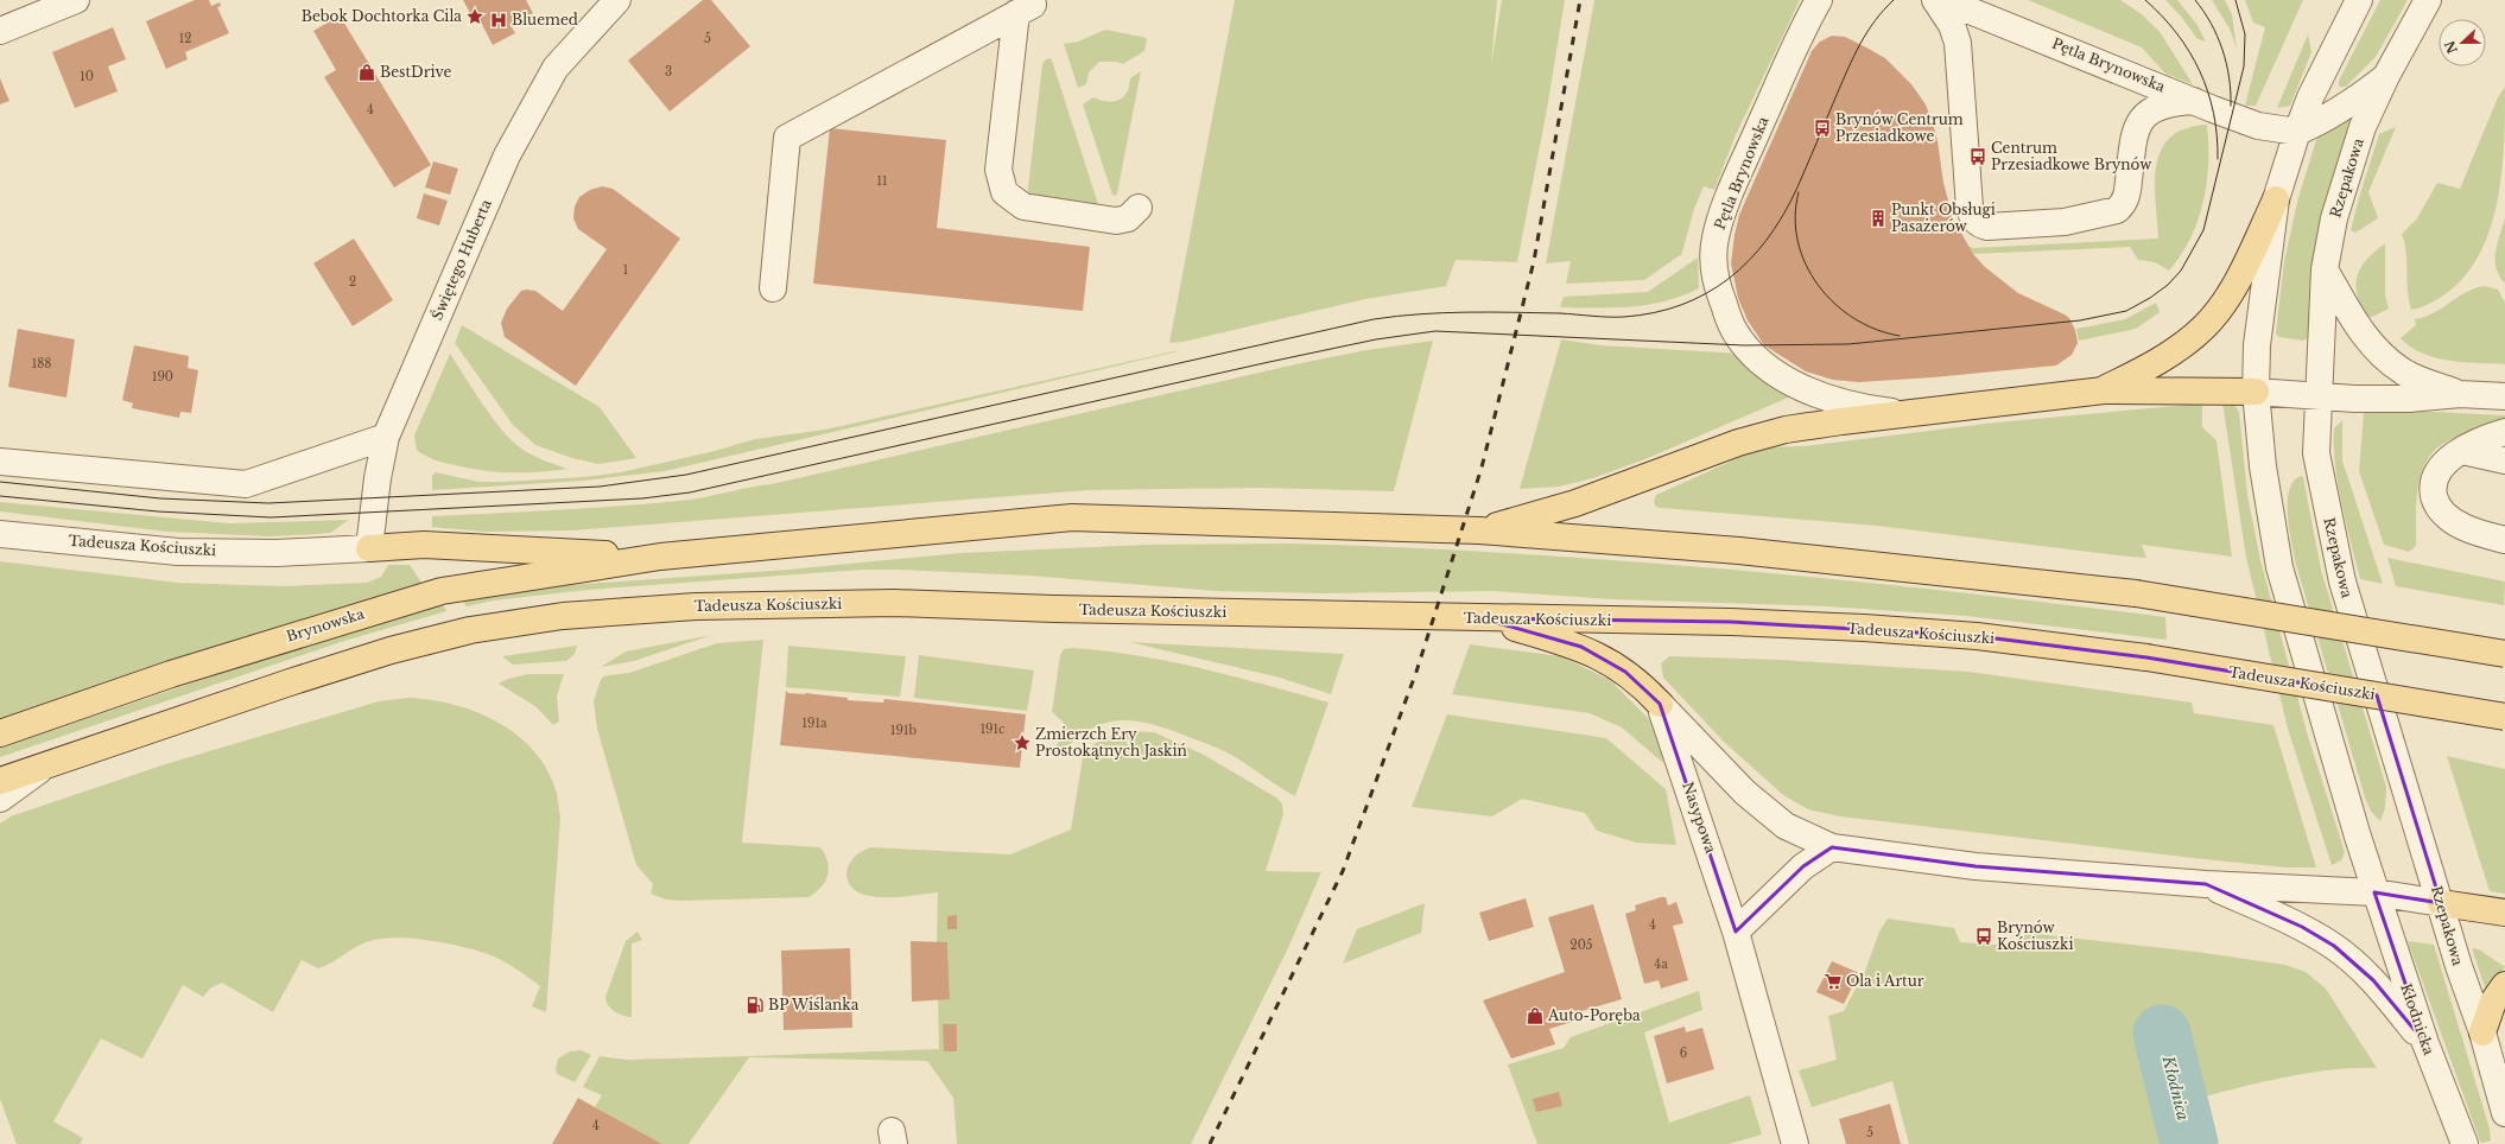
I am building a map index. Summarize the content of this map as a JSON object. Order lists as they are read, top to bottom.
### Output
{
  "streets": {
    "main road": ["Tadeusza Kościuszki", "Brynowska"],
    "street": [
      "Pętla Brynowska",
      "Rzepakowa",
      "Świętego Huberta",
      "Nasypowa",
      "Kłodnicka"
    ]
  },
  "crossings": [
    ["Świętego Huberta", "Tadeusza Kościuszki"]
  ],
  "water": ["Kłodnica"],
  "places": {
    "place": ["Bebok Dochtorka Cila", "Zmierzch Ery Prostokątnych Jaskiń"],
    "hospital": ["Bluemed"],
    "shop": ["BestDrive", "Auto-Poręba"],
    "bus stop": ["Brynów Centrum Przesiadkowe", "Centrum Przesiadkowe Brynów", "Brynów Kościuszki"],
    "building": ["Punkt Obsługi Pasażerów"],
    "supermarket": ["Ola i Artur"],
    "fuel station": ["BP Wiślanka"]
  },
  "house_numbers": [
    "12",
    "5",
    "3",
    "10",
    "4",
    "11",
    "1",
    "2",
    "188",
    "190",
    "191a",
    "191c",
    "191b",
    "4",
    "205",
    "4a",
    "6",
    "4",
    "5"
  ],
  "north": "left"
}
